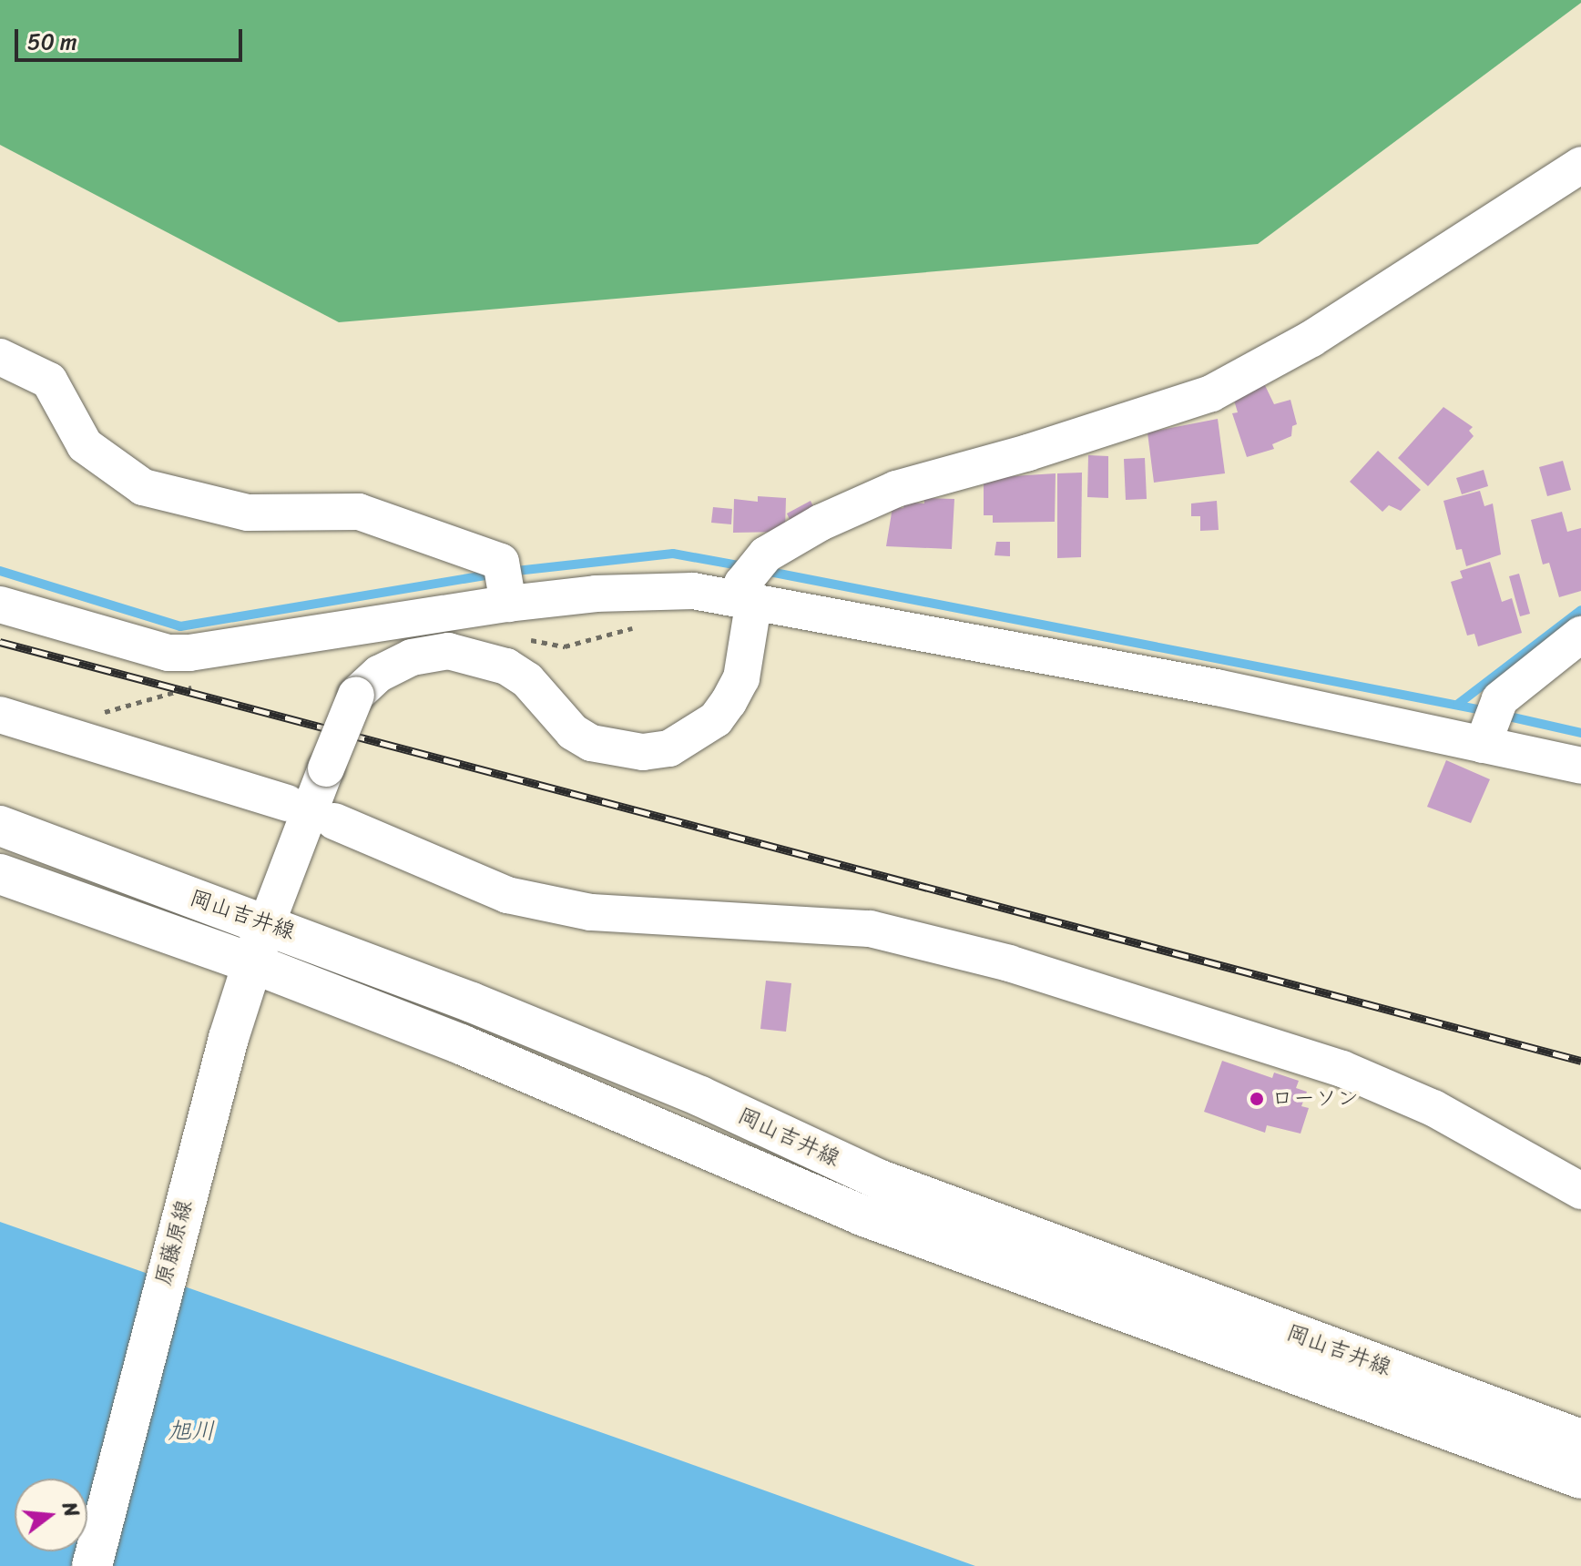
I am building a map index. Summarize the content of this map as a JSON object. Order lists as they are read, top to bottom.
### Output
{
  "streets": {
    "main road": ["岡山吉井線", "原藤原線"]
  },
  "crossings": [
    ["岡山吉井線", "原藤原線"]
  ],
  "water": ["旭川"],
  "places": ["ローソン"],
  "scale_bar": "50 m",
  "north": "right"
}
